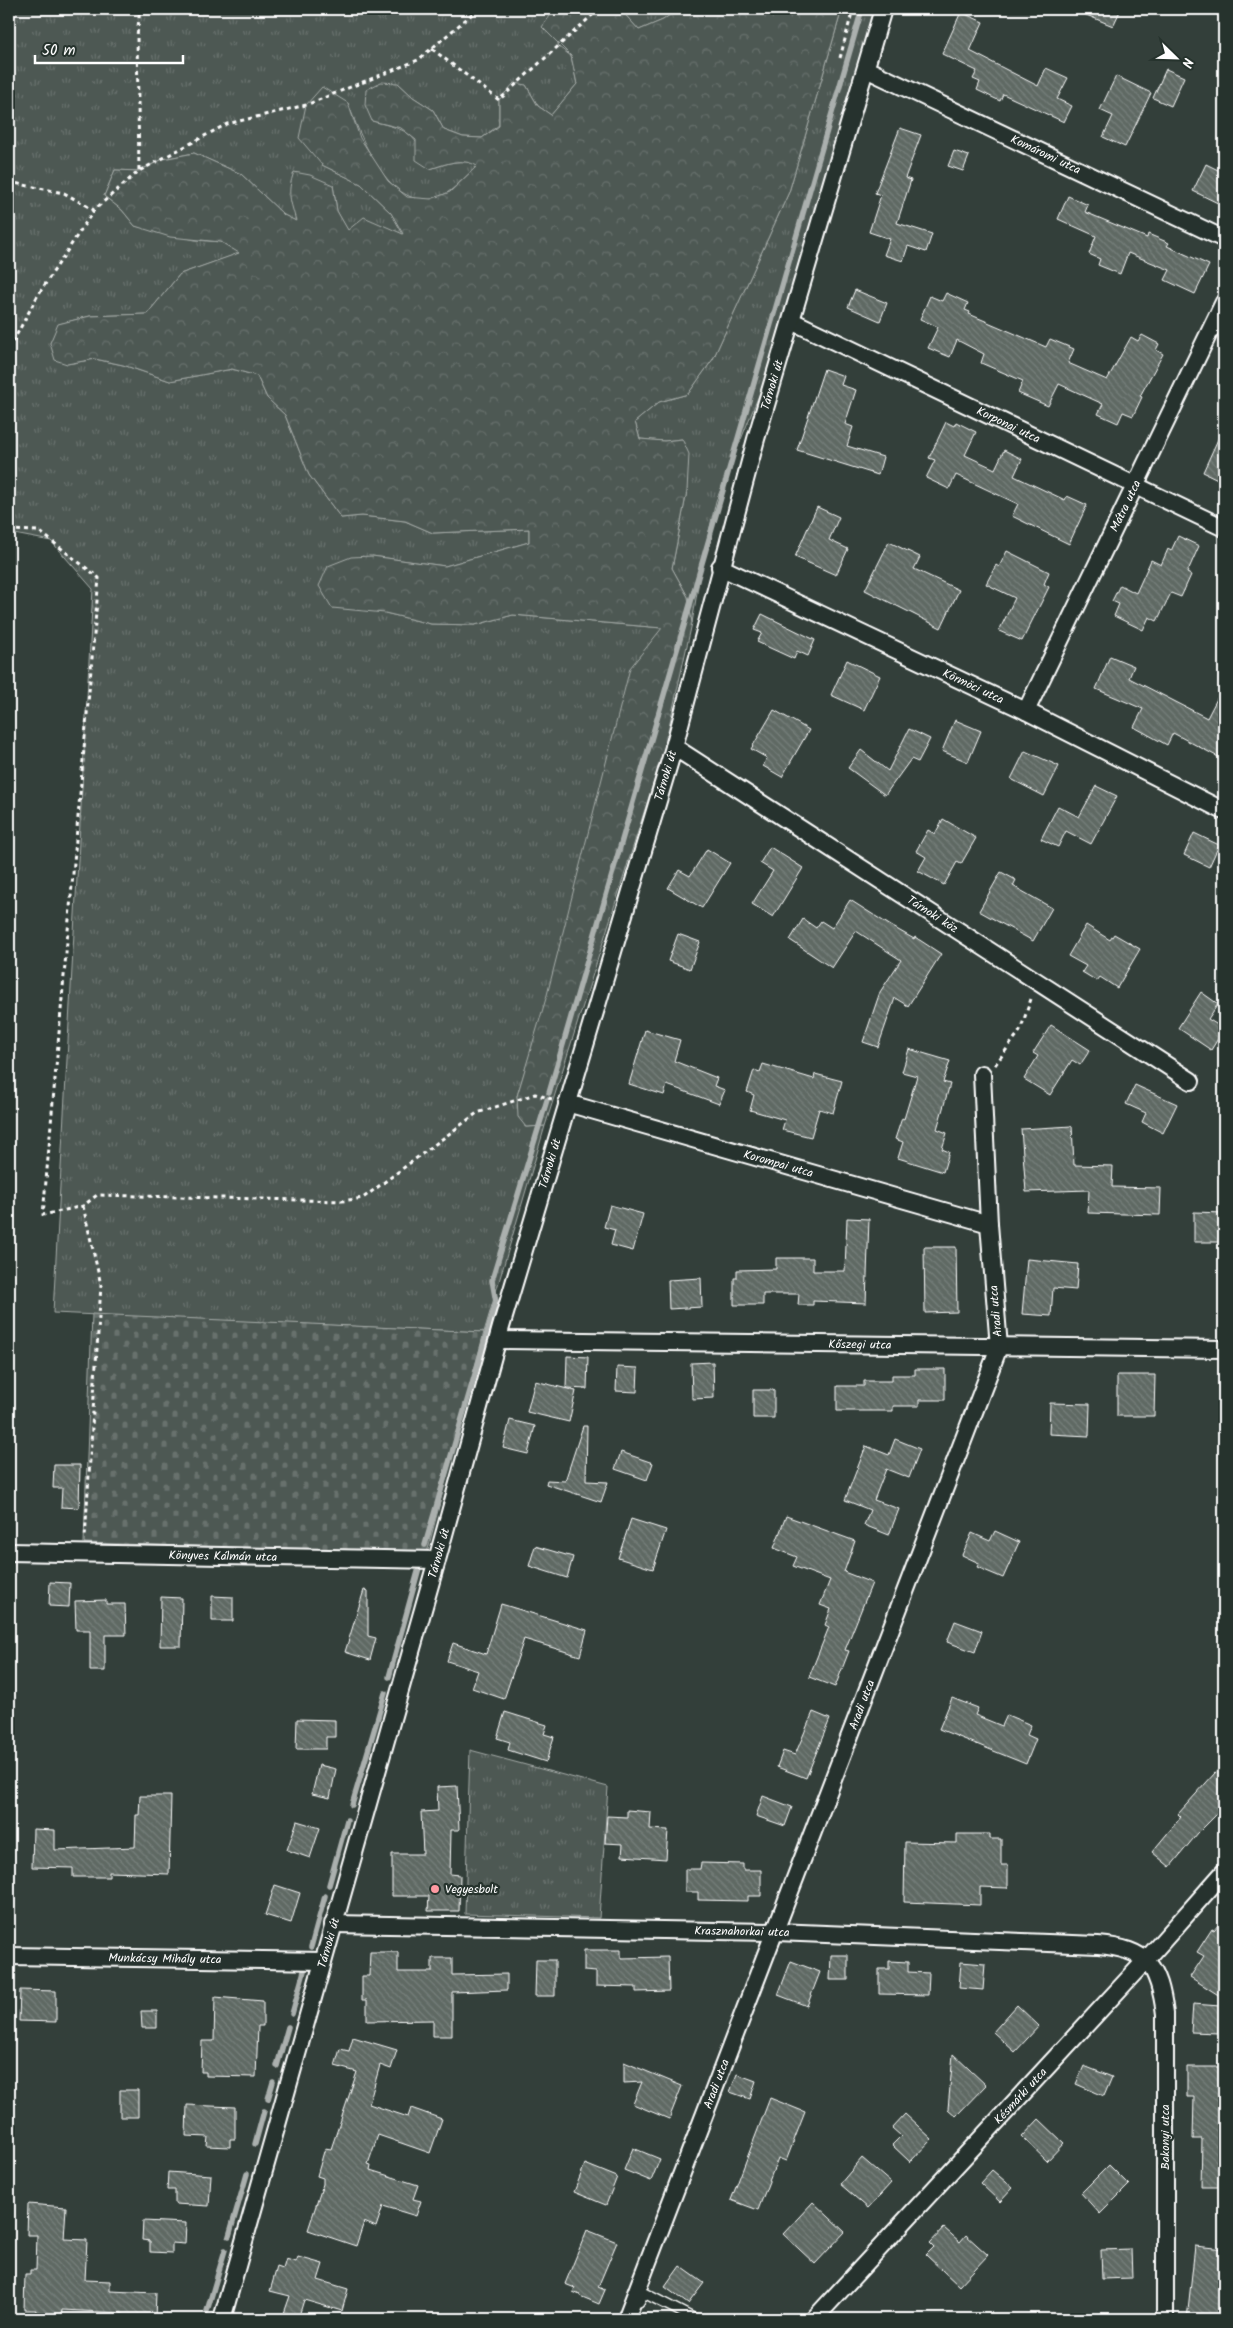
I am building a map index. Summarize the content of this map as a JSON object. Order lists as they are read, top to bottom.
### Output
{
  "streets": {
    "street": [
      "Komáromi utca",
      "Tárnoki út",
      "Korponai utca",
      "Mátra utca",
      "Körmöci utca",
      "Tárnoki köz",
      "Korompai utca",
      "Aradi utca",
      "Kőszegi utca",
      "Könyves Kálmán utca",
      "Krasznahorkai utca",
      "Munkácsy Mihály utca",
      "Késmárki utca",
      "Bakonyi utca"
    ]
  },
  "crossings": [
    ["Komáromi utca", "Tárnoki út"],
    ["Tárnoki út", "Korponai utca"],
    ["Tárnoki út", "Körmöci utca"],
    ["Tárnoki út", "Tárnoki köz"],
    ["Tárnoki út", "Korompai utca"],
    ["Tárnoki út", "Kőszegi utca"],
    ["Tárnoki út", "Könyves Kálmán utca"],
    ["Tárnoki út", "Krasznahorkai utca"],
    ["Tárnoki út", "Munkácsy Mihály utca"],
    ["Korponai utca", "Mátra utca"],
    ["Mátra utca", "Körmöci utca"],
    ["Korompai utca", "Aradi utca"],
    ["Aradi utca", "Kőszegi utca"],
    ["Aradi utca", "Krasznahorkai utca"],
    ["Krasznahorkai utca", "Késmárki utca"],
    ["Krasznahorkai utca", "Bakonyi utca"],
    ["Késmárki utca", "Bakonyi utca"]
  ],
  "places": ["Vegyesbolt"],
  "scale_bar": "50 m",
  "north": "bottom right"
}
